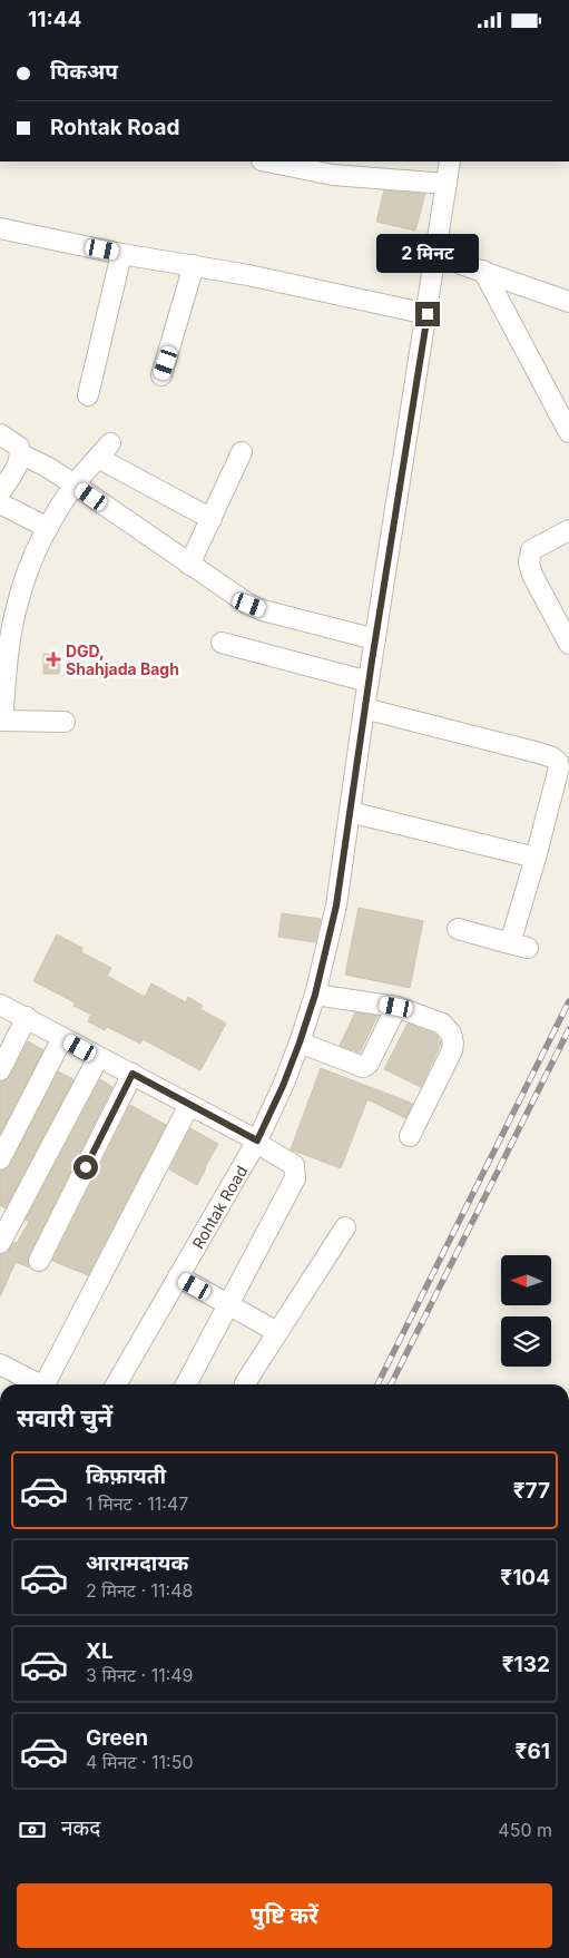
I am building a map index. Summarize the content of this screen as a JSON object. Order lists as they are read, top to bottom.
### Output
{
  "streets": {
    "street": ["Rohtak Road"]
  },
  "places": {
    "health": ["DGD, Shahjada Bagh"]
  },
  "north": "left",
  "page": {
    "status": "11:44",
    "banner": ["पिकअप", "Rohtak Road"],
    "bubble": "2 मिनट",
    "heading": "सवारी चुनें",
    "list": [
      {
        "name": "किफ़ायती",
        "note": "1 मिनट · 11:47",
        "value": "₹77"
      },
      {
        "name": "आरामदायक",
        "note": "2 मिनट · 11:48",
        "value": "₹104"
      },
      {
        "name": "XL",
        "note": "3 मिनट · 11:49",
        "value": "₹132"
      },
      {
        "name": "Green",
        "note": "4 मिनट · 11:50",
        "value": "₹61"
      }
    ],
    "pay": ["नकद", "450 m"],
    "buttons": "पुष्टि करें"
  }
}
